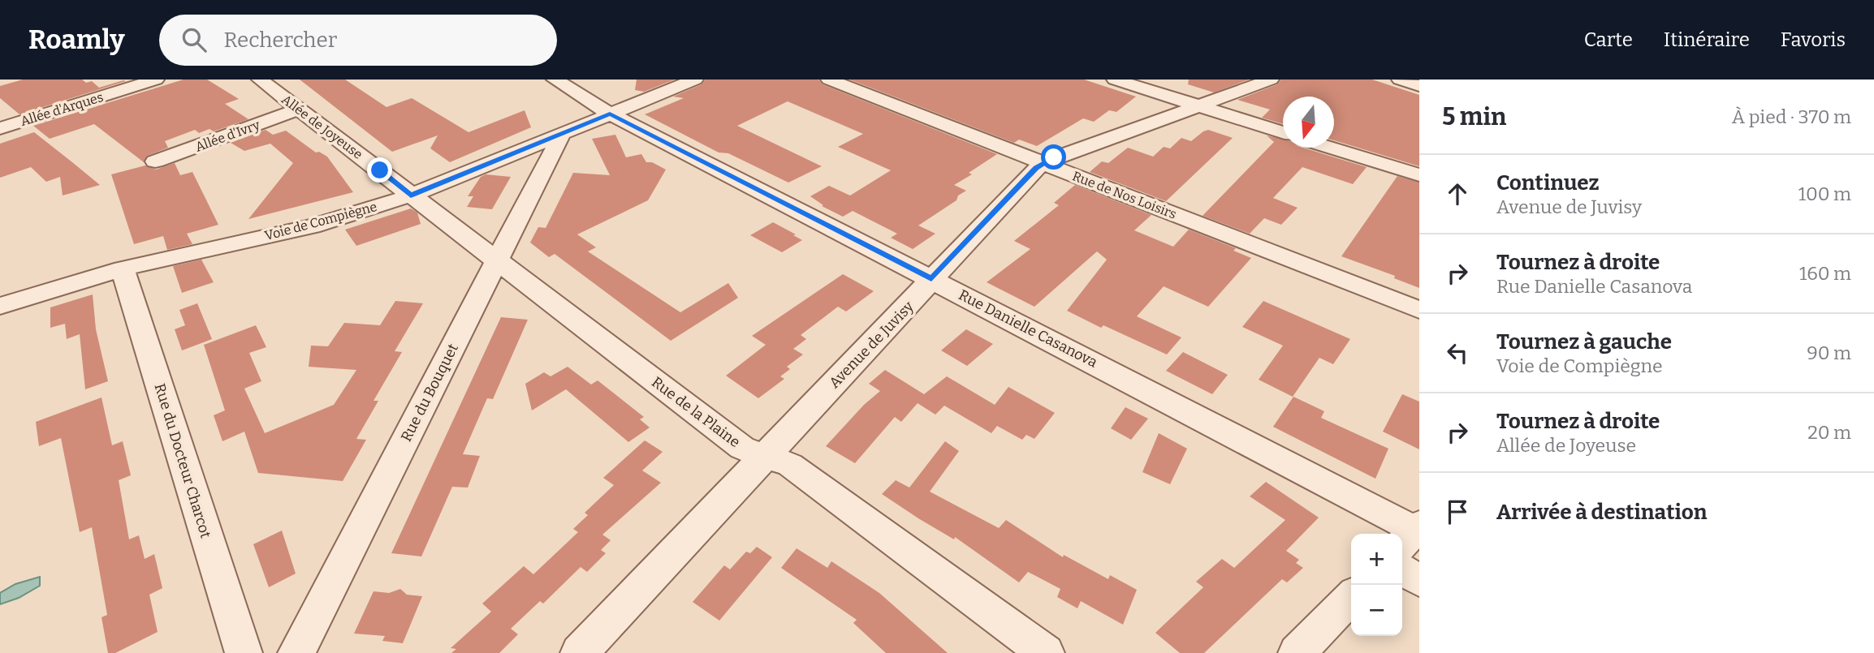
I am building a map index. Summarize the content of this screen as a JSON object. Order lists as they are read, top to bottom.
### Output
{
  "streets": {
    "street": [
      "Allée d'Arques",
      "Allée de Joyeuse",
      "Allée d'Ivry",
      "Rue de Nos Loisirs",
      "Voie de Compiègne",
      "Rue Danielle Casanova",
      "Avenue de Juvisy",
      "Rue du Bouquet",
      "Rue de la Plaine",
      "Rue du Docteur Charcot"
    ]
  },
  "crossings": [
    ["Allée de Joyeuse", "Allée d'Ivry"],
    ["Allée de Joyeuse", "Voie de Compiègne"],
    ["Allée de Joyeuse", "Rue de la Plaine"],
    ["Rue de Nos Loisirs", "Avenue de Juvisy"],
    ["Voie de Compiègne", "Rue Danielle Casanova"],
    ["Voie de Compiègne", "Rue du Bouquet"],
    ["Voie de Compiègne", "Rue de la Plaine"],
    ["Voie de Compiègne", "Rue du Docteur Charcot"],
    ["Rue Danielle Casanova", "Avenue de Juvisy"],
    ["Avenue de Juvisy", "Rue de la Plaine"],
    ["Rue du Bouquet", "Rue de la Plaine"]
  ],
  "north": "bottom",
  "page": {
    "header": "Roamly",
    "search": "Rechercher",
    "nav": ["Carte", "Itinéraire", "Favoris"],
    "heading": ["5 min", "À pied · 370 m"],
    "list": [
      ["Continuez", "Avenue de Juvisy", "100 m"],
      ["Tournez à droite", "Rue Danielle Casanova", "160 m"],
      ["Tournez à gauche", "Voie de Compiègne", "90 m"],
      ["Tournez à droite", "Allée de Joyeuse", "20 m"],
      "Arrivée à destination"
    ],
    "map_buttons": ["+", "−"]
  }
}
